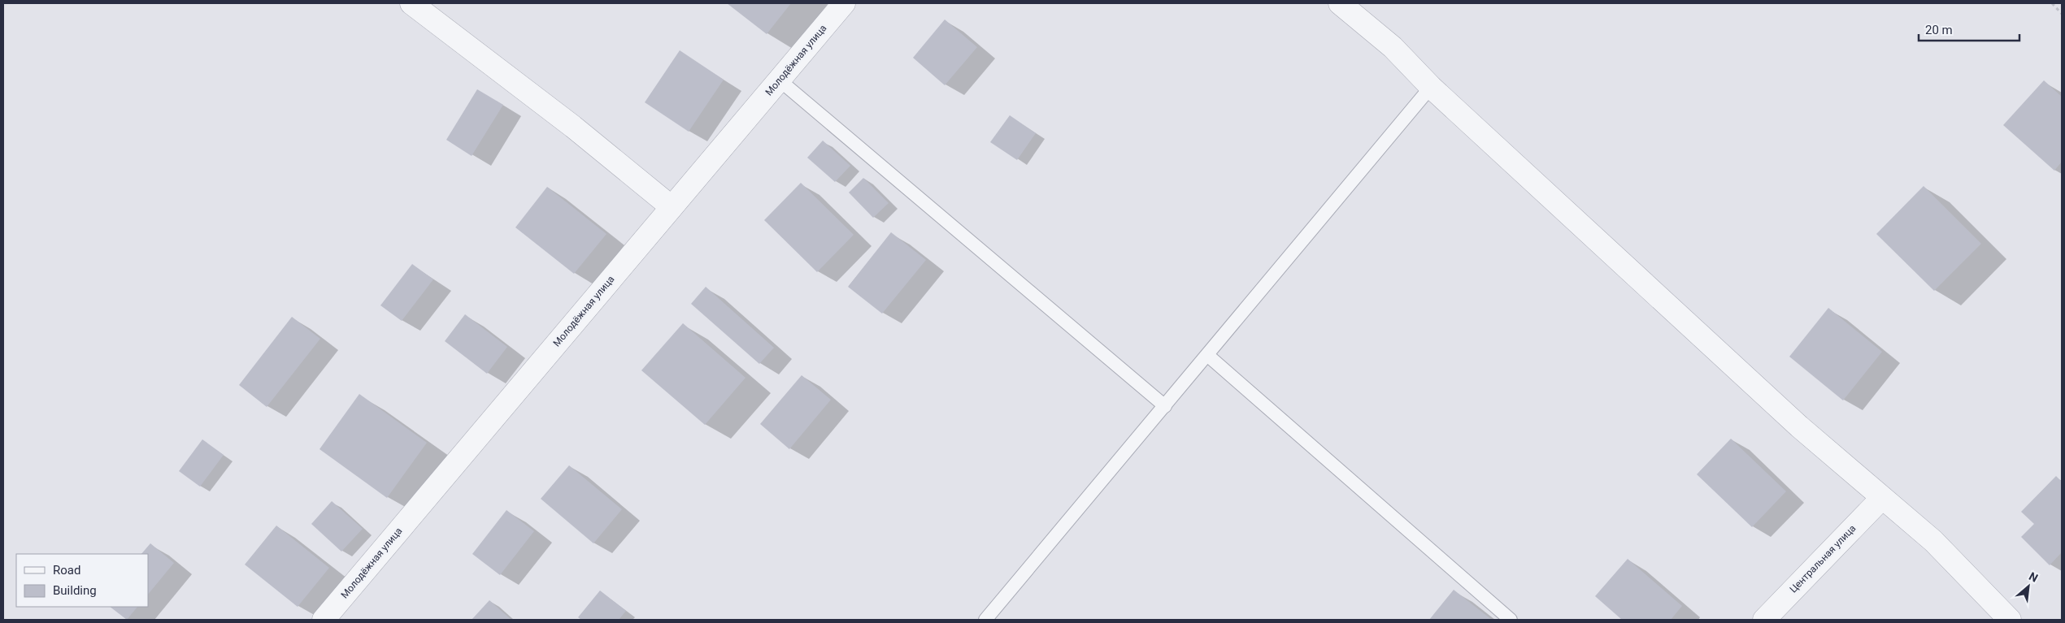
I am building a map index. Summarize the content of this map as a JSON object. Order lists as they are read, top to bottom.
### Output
{
  "streets": {
    "street": ["Молодёжная улица", "Центральная улица"]
  },
  "legend": ["Road", "Building"],
  "scale_bar": "20 m",
  "north": "top right"
}
